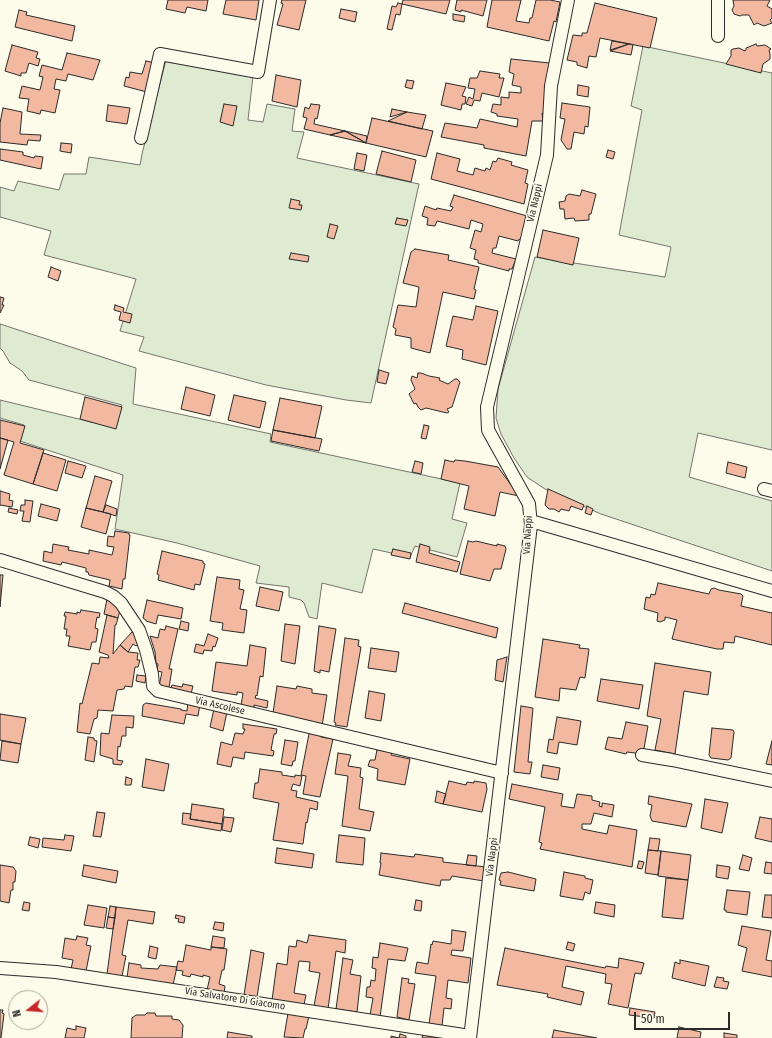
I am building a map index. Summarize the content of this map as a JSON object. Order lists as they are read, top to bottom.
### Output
{
  "streets": {
    "street": ["Via Nappi", "Via Ascolese", "Via Salvatore Di Giacomo"]
  },
  "crossings": [
    ["Via Nappi", "Via Ascolese"],
    ["Via Nappi", "Via Salvatore Di Giacomo"]
  ],
  "scale_bar": "50 m",
  "north": "left"
}
